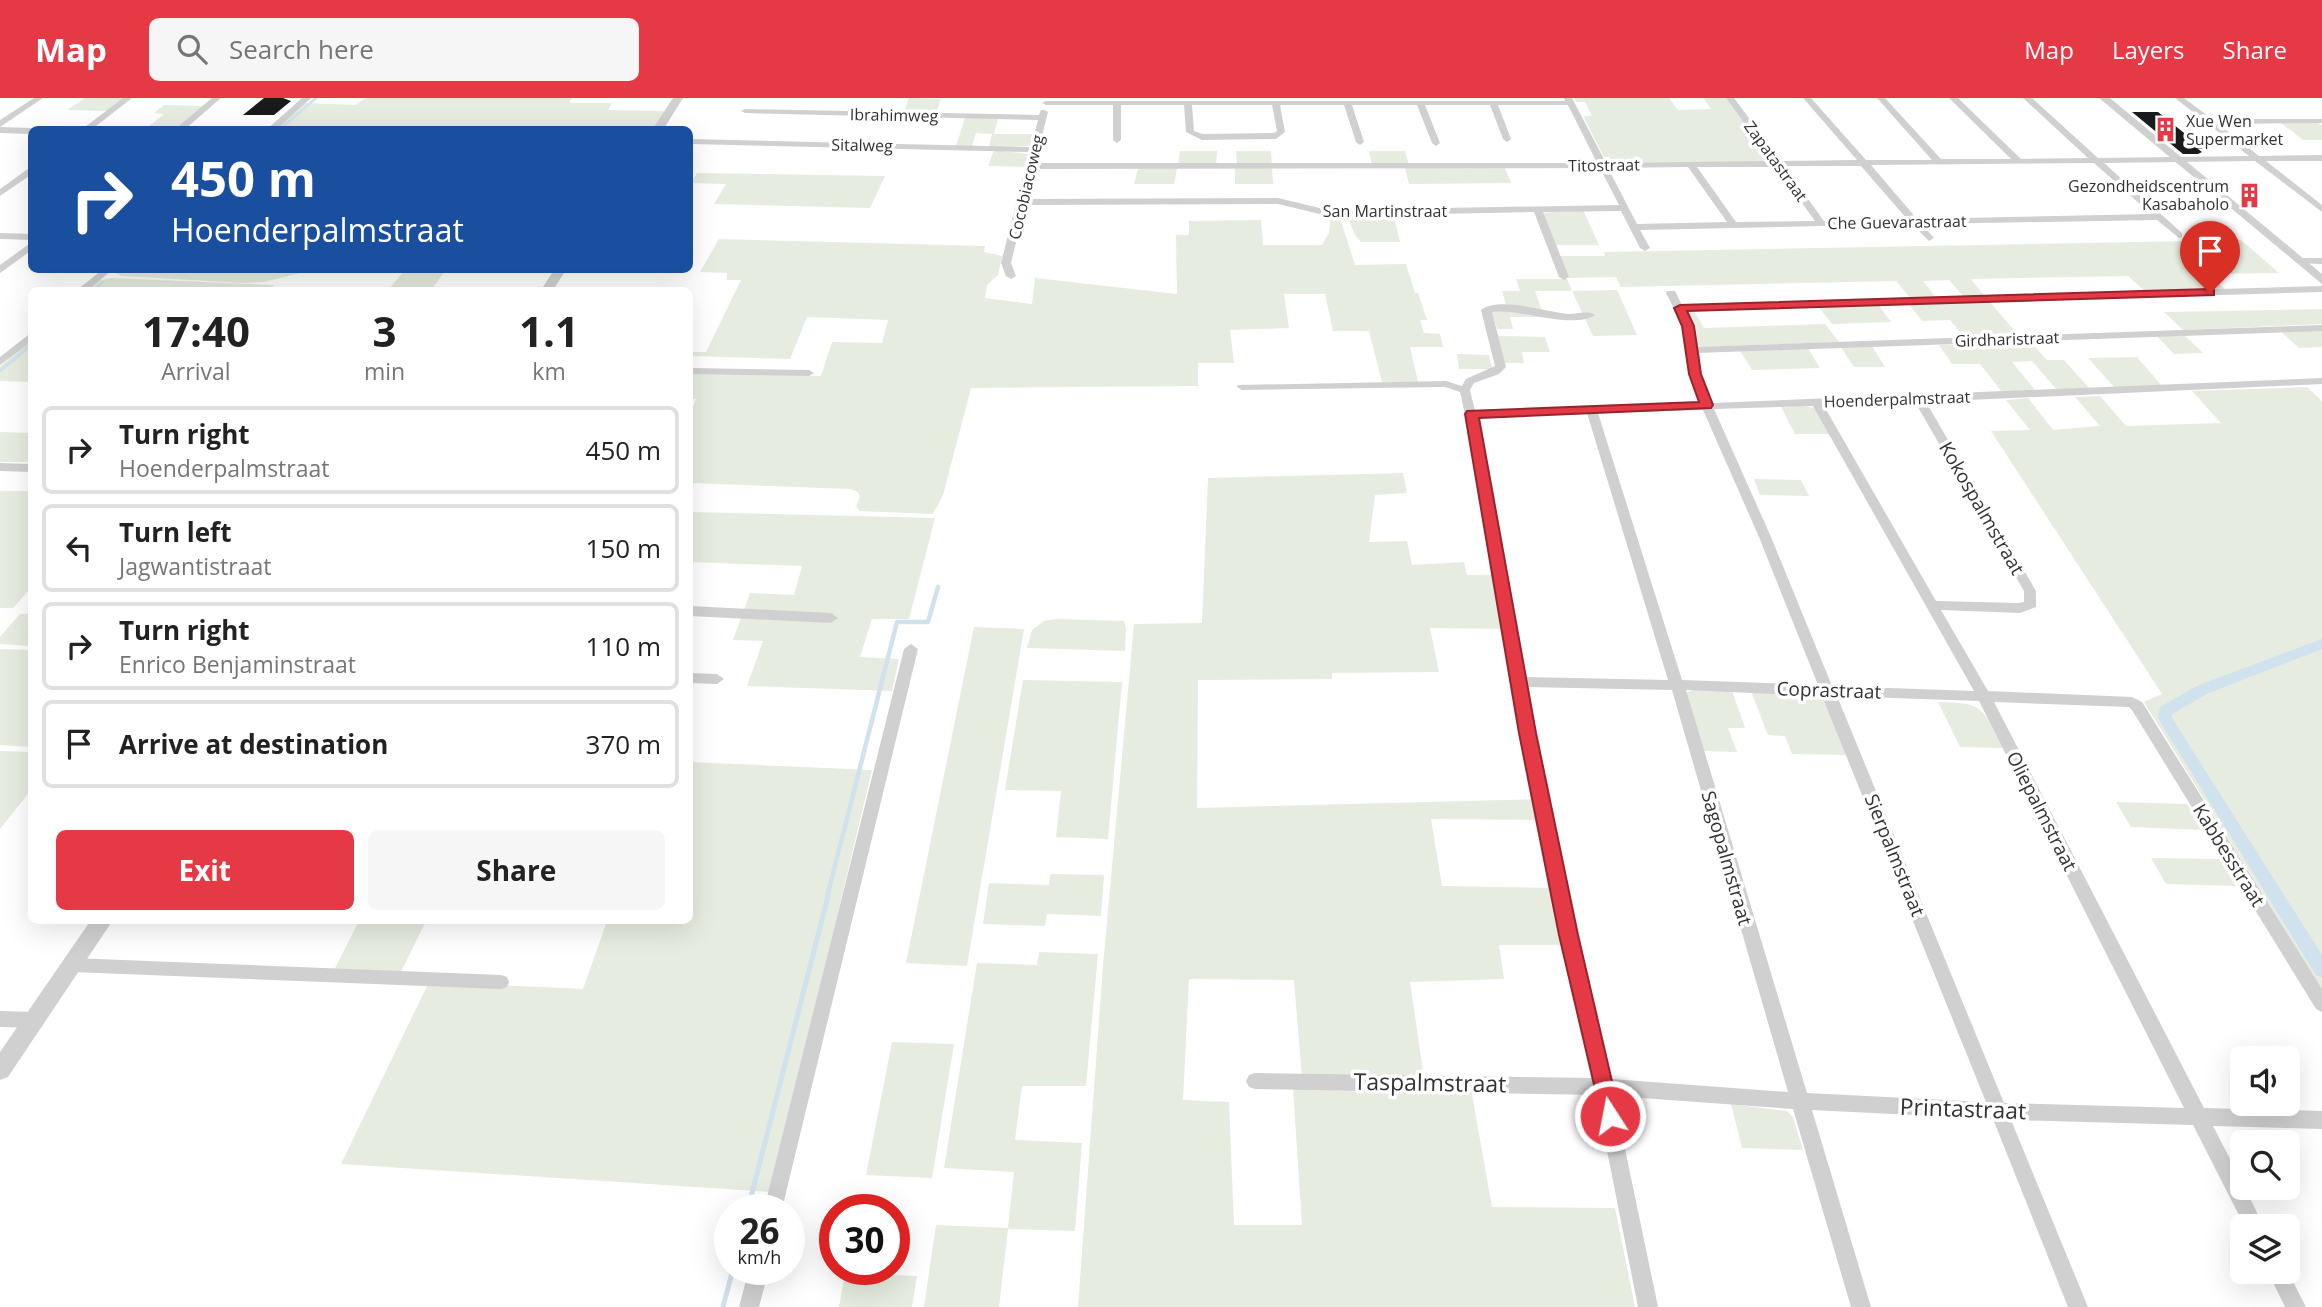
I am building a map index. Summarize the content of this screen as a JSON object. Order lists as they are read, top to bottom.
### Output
{
  "streets": {
    "street": [
      "Ibrahimweg",
      "Sitalweg",
      "Zapatastraat",
      "Titostraat",
      "Cocobiacoweg",
      "San Martinstraat",
      "Che Guevarastraat",
      "Girdharistraat",
      "Hoenderpalmstraat",
      "Kokospalmstraat",
      "Coprastraat",
      "Oliepalmstraat",
      "Sierpalmstraat",
      "Kabbesstraat",
      "Sagopalmstraat",
      "Taspalmstraat",
      "Printastraat"
    ]
  },
  "crossings": [
    ["Ibrahimweg", "Cocobiacoweg"],
    ["Sitalweg", "Cocobiacoweg"],
    ["Zapatastraat", "Titostraat"],
    ["Zapatastraat", "Che Guevarastraat"],
    ["Titostraat", "Cocobiacoweg"],
    ["Cocobiacoweg", "San Martinstraat"],
    ["Girdharistraat", "Sierpalmstraat"],
    ["Hoenderpalmstraat", "Kokospalmstraat"],
    ["Hoenderpalmstraat", "Oliepalmstraat"],
    ["Hoenderpalmstraat", "Sierpalmstraat"],
    ["Hoenderpalmstraat", "Sagopalmstraat"],
    ["Kokospalmstraat", "Oliepalmstraat"],
    ["Coprastraat", "Oliepalmstraat"],
    ["Coprastraat", "Sierpalmstraat"],
    ["Coprastraat", "Kabbesstraat"],
    ["Coprastraat", "Sagopalmstraat"],
    ["Oliepalmstraat", "Printastraat"],
    ["Sierpalmstraat", "Printastraat"],
    ["Sagopalmstraat", "Printastraat"],
    ["Taspalmstraat", "Printastraat"]
  ],
  "places": {
    "building": ["Xue Wen Supermarket", "Gezondheidscentrum Kasabaholo"]
  },
  "page": {
    "header": "Map",
    "search": "Search here",
    "nav": ["Map", "Layers", "Share"],
    "turn": ["450 m", "Hoenderpalmstraat"],
    "eta": [
      "17:40",
      "Arrival",
      "3",
      "min",
      "1.1",
      "km"
    ],
    "list": [
      {
        "name": "Turn right",
        "note": "Hoenderpalmstraat",
        "value": "450 m"
      },
      {
        "name": "Turn left",
        "note": "Jagwantistraat",
        "value": "150 m"
      },
      {
        "name": "Turn right",
        "note": "Enrico Benjaminstraat",
        "value": "110 m"
      },
      {
        "name": "Arrive at destination",
        "value": "370 m"
      }
    ],
    "buttons": ["Exit", "Share"],
    "speed": "26 km/h",
    "limit": "30"
  }
}
